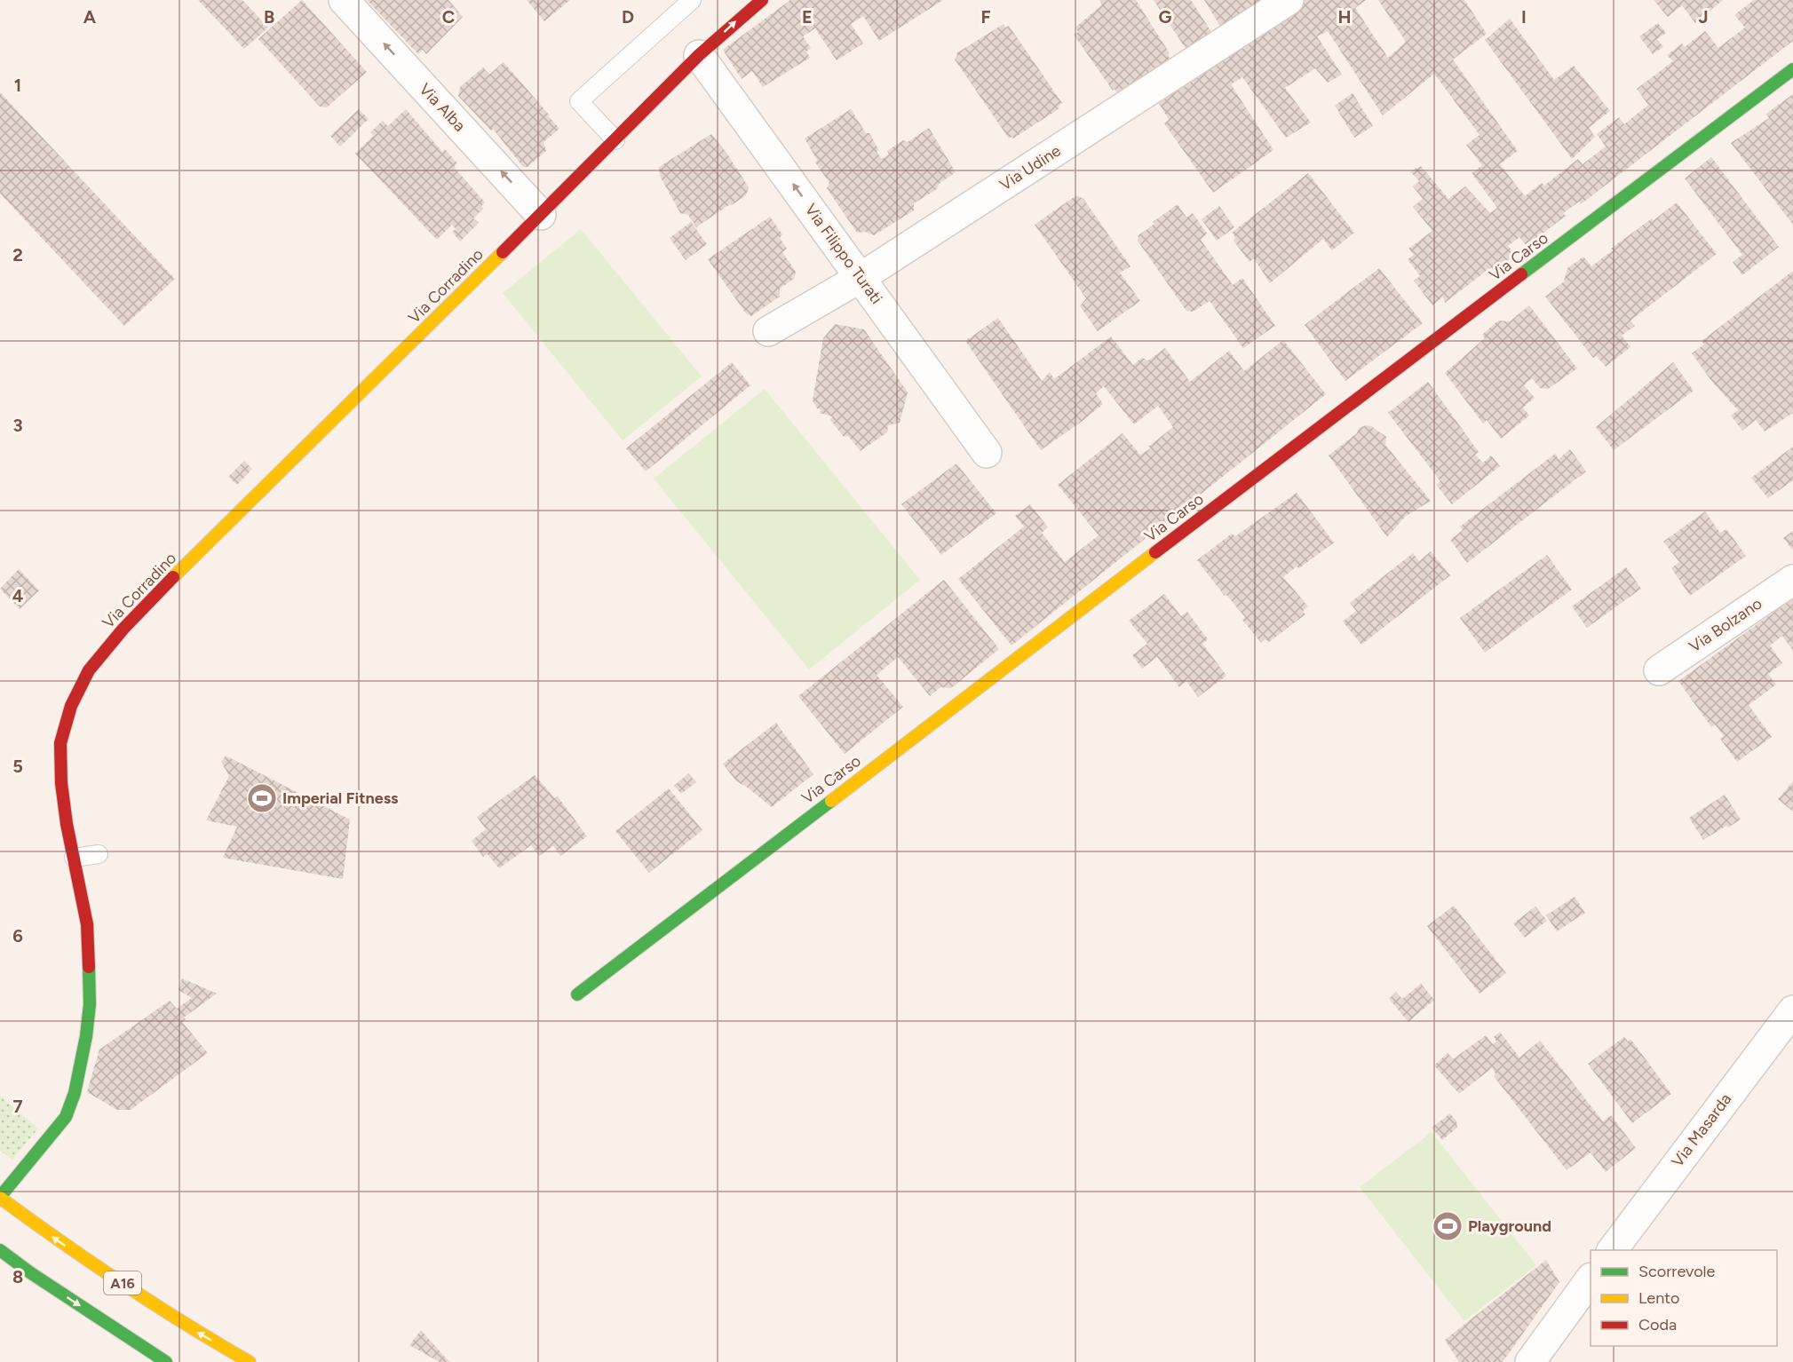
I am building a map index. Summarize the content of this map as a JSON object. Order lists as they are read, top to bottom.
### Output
{
  "streets": {
    "main road": ["Via Carso", "Via Corradino", "A16"],
    "street": [
      "Via Alba",
      "Via Udine",
      "Via Filippo Turati",
      "Via Bolzano",
      "Via Masarda"
    ]
  },
  "crossings": [
    ["Via Alba", "Via Corradino"],
    ["Via Udine", "Via Filippo Turati"],
    ["Via Filippo Turati", "Via Corradino"],
    ["Via Corradino", "A16"]
  ],
  "one_way": ["Via Alba", "Via Filippo Turati"],
  "places": {
    "sports": ["Imperial Fitness", "Playground"]
  },
  "legend": ["Scorrevole", "Lento", "Coda"],
  "grid": {
    "columns": [
      "A",
      "B",
      "C",
      "D",
      "E",
      "F",
      "G",
      "H",
      "I",
      "J"
    ],
    "rows": [
      "1",
      "2",
      "3",
      "4",
      "5",
      "6",
      "7",
      "8"
    ]
  }
}
